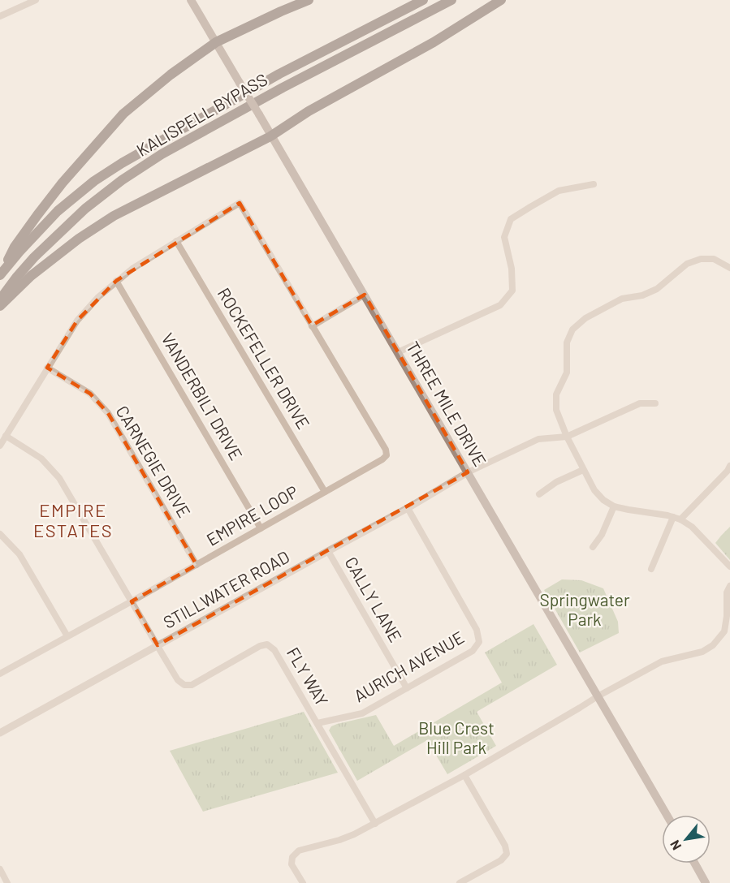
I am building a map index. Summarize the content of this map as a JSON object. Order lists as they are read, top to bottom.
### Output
{
  "streets": {
    "highway": ["KALISPELL BYPASS"],
    "main road": ["THREE MILE DRIVE"],
    "street": [
      "ROCKEFELLER DRIVE",
      "VANDERBILT DRIVE",
      "CARNEGIE DRIVE",
      "EMPIRE LOOP",
      "STILLWATER ROAD",
      "CALLY LANE",
      "AURICH AVENUE",
      "FLY WAY"
    ]
  },
  "crossings": [
    ["ROCKEFELLER DRIVE", "EMPIRE LOOP"],
    ["VANDERBILT DRIVE", "EMPIRE LOOP"],
    ["THREE MILE DRIVE", "STILLWATER ROAD"],
    ["CARNEGIE DRIVE", "EMPIRE LOOP"],
    ["STILLWATER ROAD", "CALLY LANE"],
    ["STILLWATER ROAD", "AURICH AVENUE"],
    ["STILLWATER ROAD", "FLY WAY"],
    ["CALLY LANE", "AURICH AVENUE"],
    ["AURICH AVENUE", "FLY WAY"]
  ],
  "districts": ["EMPIRE ESTATES"],
  "parks": ["Springwater Park", "Blue Crest Hill Park"],
  "north": "bottom left"
}
